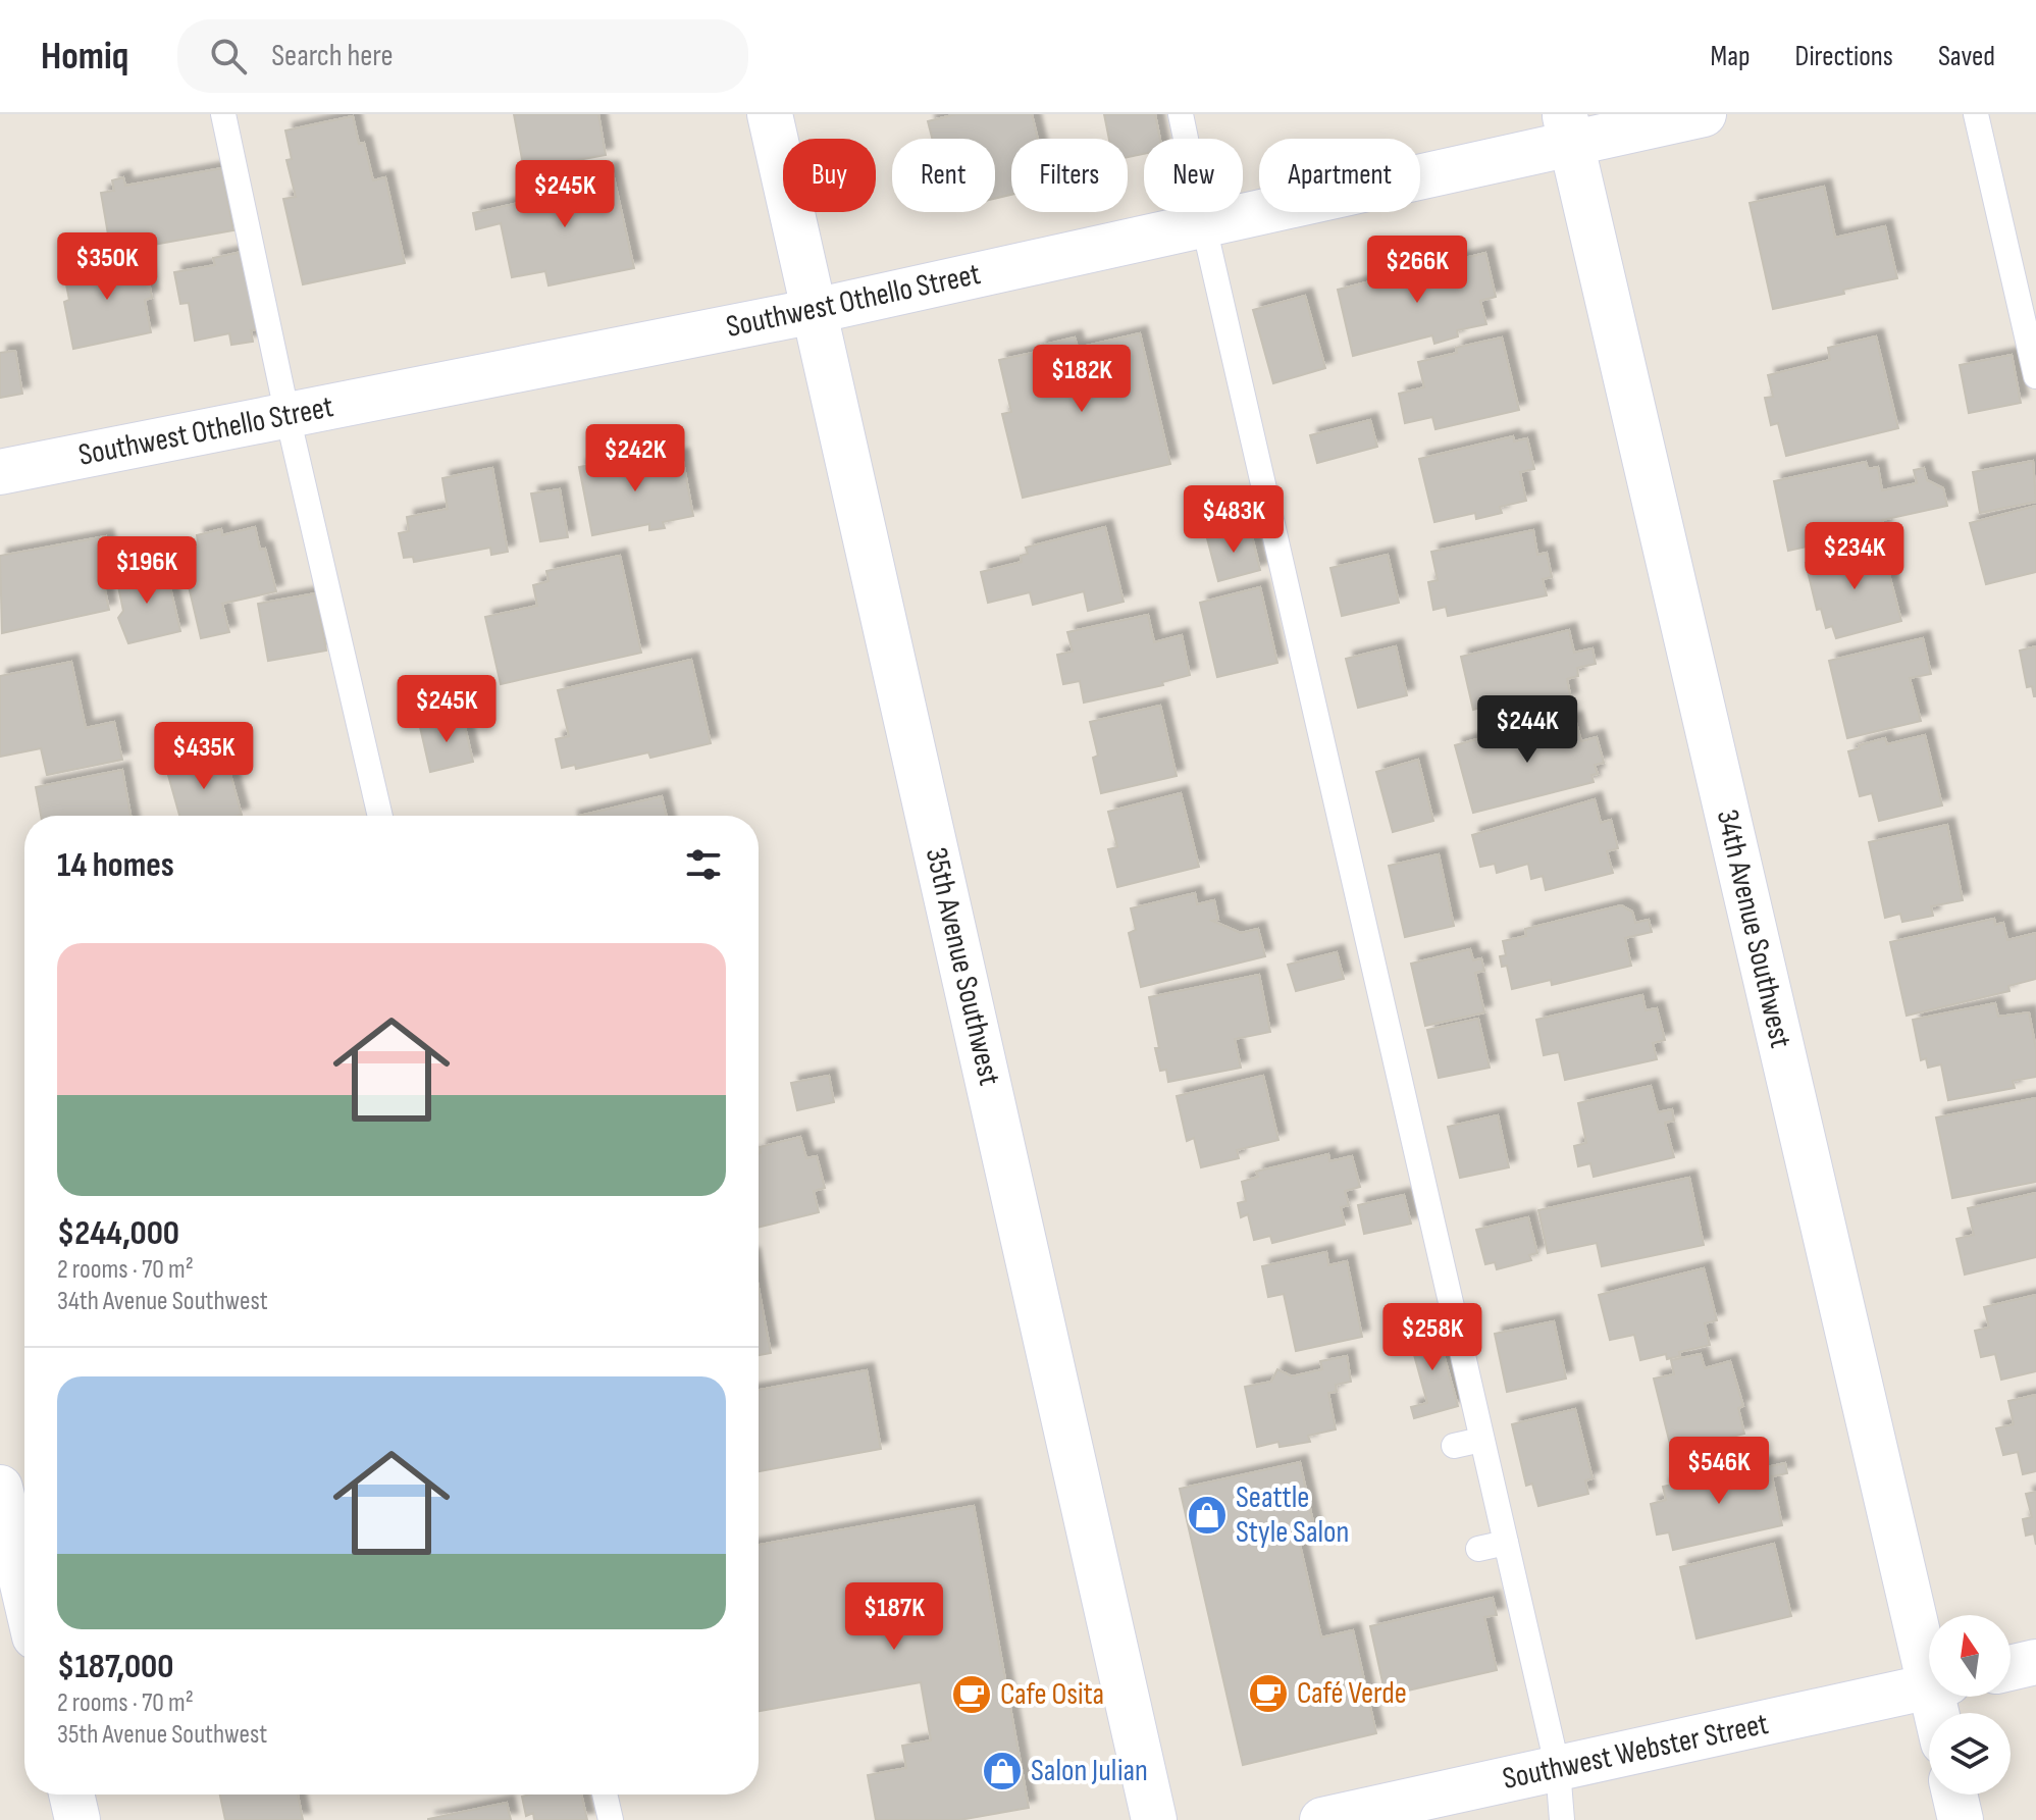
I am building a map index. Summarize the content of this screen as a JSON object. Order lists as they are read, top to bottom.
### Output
{
  "streets": {
    "street": [
      "Southwest Othello Street",
      "34th Avenue Southwest",
      "35th Avenue Southwest",
      "Southwest Webster Street"
    ]
  },
  "crossings": [
    ["Southwest Othello Street", "34th Avenue Southwest"],
    ["Southwest Othello Street", "35th Avenue Southwest"]
  ],
  "places": {
    "shop": ["Seattle Style Salon", "Salon Julian"],
    "cafe": ["Café Verde", "Cafe Osita"]
  },
  "north": "top",
  "page": {
    "header": "Homiq",
    "search": "Search here",
    "nav": ["Map", "Directions", "Saved"],
    "chip": [
      "Buy",
      "Rent",
      "Filters",
      "New",
      "Apartment"
    ],
    "price": [
      "$245K",
      "$350K",
      "$266K",
      "$182K",
      "$242K",
      "$483K",
      "$234K",
      "$196K",
      "$245K",
      "$244K",
      "$435K",
      "$258K",
      "$546K",
      "$187K"
    ],
    "heading": "14 homes",
    "list": [
      {
        "name": "$244,000",
        "note": "2 rooms · 70 m² · 34th Avenue Southwest"
      },
      {
        "name": "$187,000",
        "note": "2 rooms · 70 m² · 35th Avenue Southwest"
      }
    ]
  }
}
